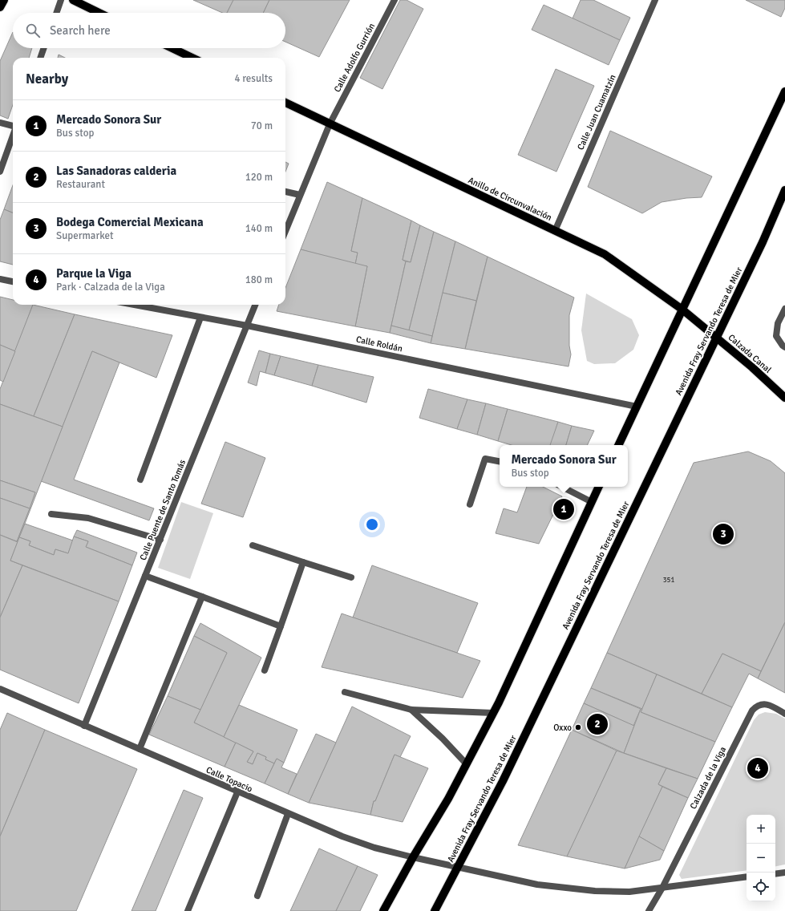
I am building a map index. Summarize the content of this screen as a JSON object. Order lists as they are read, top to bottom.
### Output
{
  "streets": {
    "main road": ["Anillo de Circunvalación", "Avenida Fray Servando Teresa de Mier", "Calzada Canal"],
    "street": [
      "Calle Adolfo Gurrión",
      "Calle Juan Cuamatzín",
      "Calle Roldán",
      "Calle Puente de Santo Tomás",
      "Calzada de la Viga",
      "Calle Topacio"
    ]
  },
  "crossings": [
    ["Calle Adolfo Gurrión", "Anillo de Circunvalación"],
    ["Calle Juan Cuamatzín", "Anillo de Circunvalación"],
    ["Anillo de Circunvalación", "Avenida Fray Servando Teresa de Mier"],
    ["Anillo de Circunvalación", "Calzada Canal"],
    ["Avenida Fray Servando Teresa de Mier", "Calzada Canal"],
    ["Avenida Fray Servando Teresa de Mier", "Calle Topacio"],
    ["Calle Roldán", "Calle Puente de Santo Tomás"],
    ["Calle Puente de Santo Tomás", "Calle Topacio"]
  ],
  "places": ["Oxxo"],
  "house_numbers": ["351"],
  "page": {
    "search": "Search here",
    "heading": ["Nearby", "4 results"],
    "list": [
      {
        "mark": "1",
        "name": "Mercado Sonora Sur",
        "note": "Bus stop",
        "value": "70 m"
      },
      {
        "mark": "2",
        "name": "Las Sanadoras calderia",
        "note": "Restaurant",
        "value": "120 m"
      },
      {
        "mark": "3",
        "name": "Bodega Comercial Mexicana",
        "note": "Supermarket",
        "value": "140 m"
      },
      {
        "mark": "4",
        "name": "Parque la Viga",
        "note": "Park · Calzada de la Viga",
        "value": "180 m"
      }
    ],
    "popup": ["Mercado Sonora Sur", "Bus stop"],
    "pins": [
      "1",
      "3",
      "2",
      "4"
    ],
    "map_buttons": ["+", "−"]
  }
}
